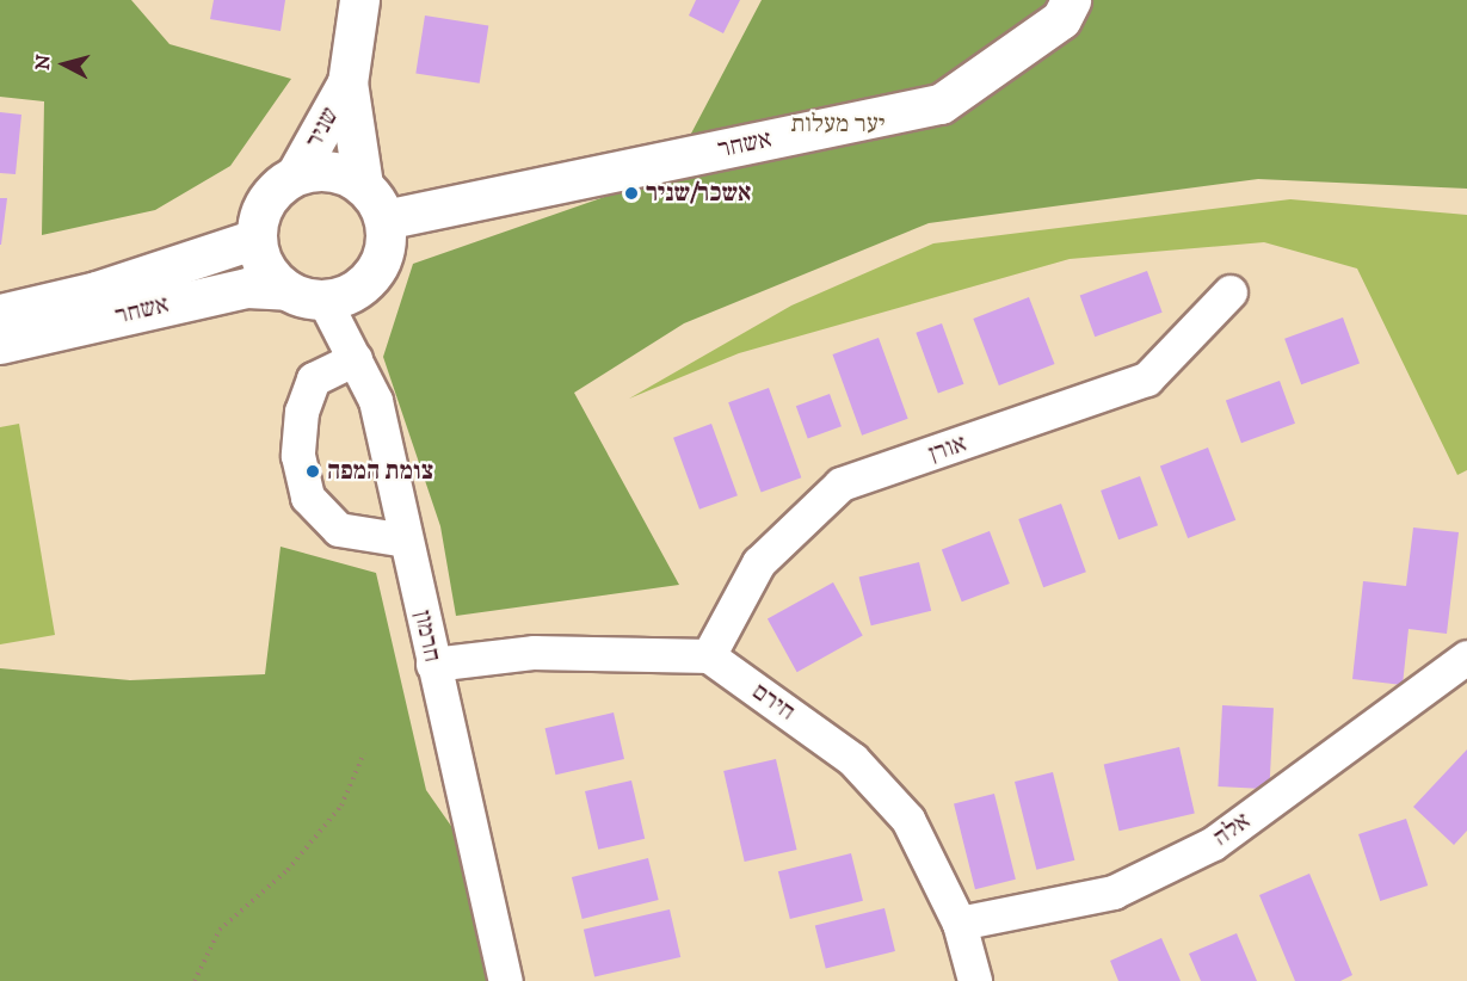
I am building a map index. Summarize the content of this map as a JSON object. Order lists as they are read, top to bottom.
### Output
{
  "streets": {
    "main road": ["שניר", "אשחר"],
    "street": [
      "אורן",
      "חרמון",
      "חירם",
      "אלה"
    ]
  },
  "crossings": [
    ["שניר", "אשחר"],
    ["שניר", "חרמון"],
    ["אשחר", "חרמון"],
    ["אורן", "חירם"],
    ["חירם", "אלה"]
  ],
  "parks": ["יער מעלות"],
  "places": ["אשכר/שניר", "צומת המפה"],
  "north": "left"
}
